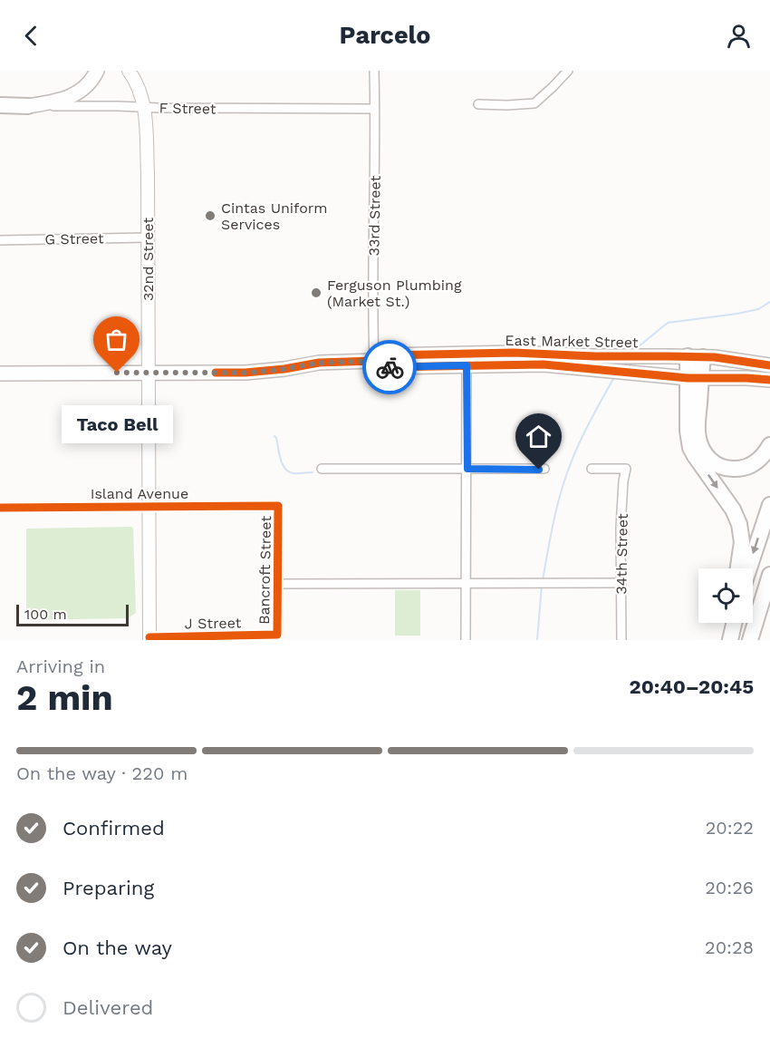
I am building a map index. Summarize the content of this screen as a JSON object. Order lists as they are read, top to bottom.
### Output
{
  "streets": {
    "main road": ["32nd Street", "East Market Street"],
    "street": [
      "F Street",
      "33rd Street",
      "G Street",
      "Island Avenue",
      "34th Street",
      "Bancroft Street",
      "J Street"
    ]
  },
  "crossings": [
    ["F Street", "33rd Street"],
    ["F Street", "32nd Street"],
    ["33rd Street", "East Market Street"],
    ["G Street", "32nd Street"],
    ["32nd Street", "East Market Street"],
    ["32nd Street", "Island Avenue"],
    ["32nd Street", "J Street"],
    ["Island Avenue", "Bancroft Street"],
    ["Bancroft Street", "J Street"]
  ],
  "places": ["Cintas Uniform Services", "Ferguson Plumbing (Market St.)", "Taco Bell"],
  "scale_bar": "100 m",
  "page": {
    "header": "Parcelo",
    "bubble": "Taco Bell",
    "scale": "100 m",
    "heading": ["2 min", "Arriving in", "20:40–20:45"],
    "bar": "On the way · 220 m",
    "list": [
      ["Confirmed", "20:22"],
      ["Preparing", "20:26"],
      ["On the way", "20:28"],
      "Delivered"
    ]
  }
}
